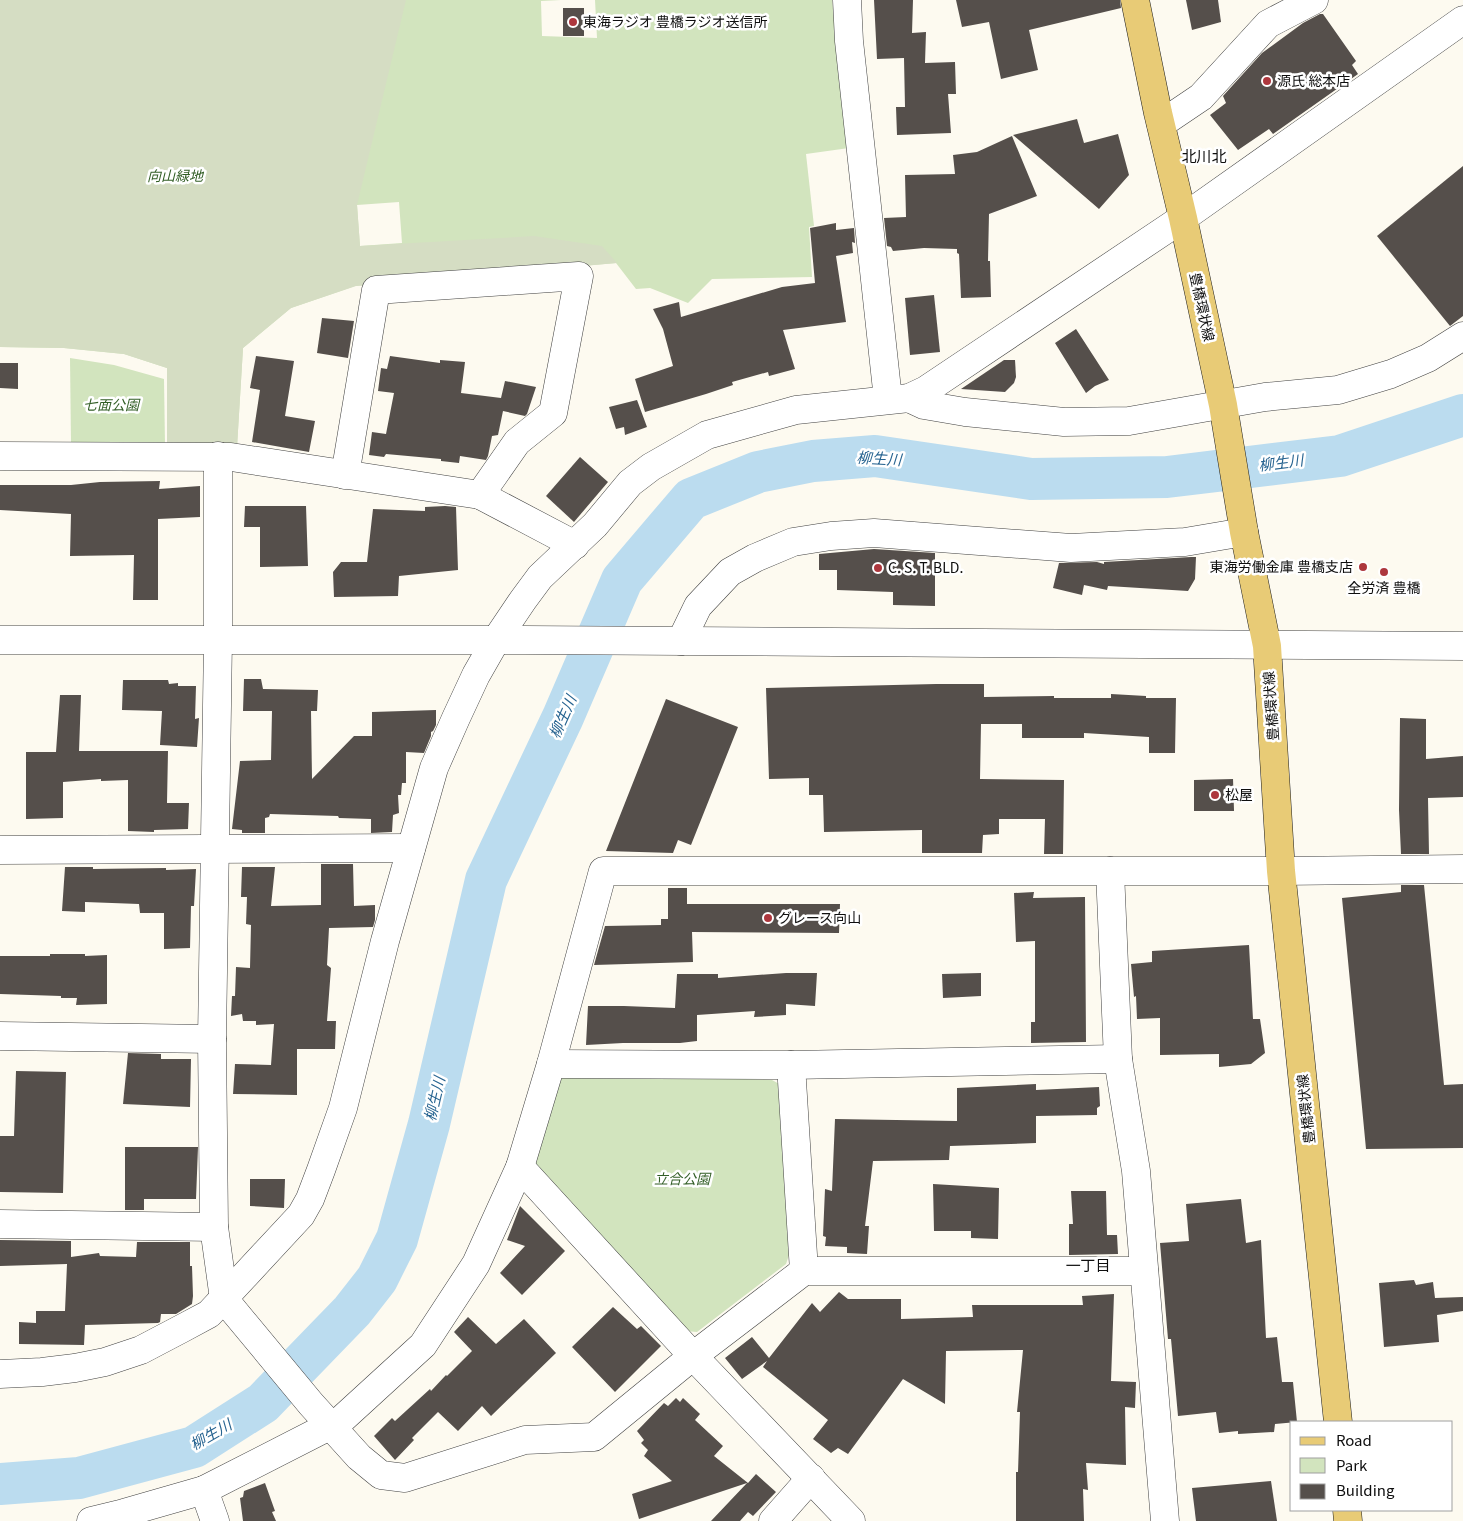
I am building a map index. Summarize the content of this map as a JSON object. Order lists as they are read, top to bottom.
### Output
{
  "streets": {
    "main road": ["豊橋環状線"]
  },
  "districts": ["北川北", "一丁目"],
  "water": ["柳生川"],
  "parks": ["向山緑地", "七面公園", "立合公園"],
  "places": [
    "東海ラジオ 豊橋ラジオ送信所",
    "源氏 総本店",
    "東海労働金庫 豊橋支店",
    "C. S. T. BLD.",
    "全労済 豊橋",
    "松屋",
    "グレース向山"
  ],
  "legend": ["Road", "Park", "Building"]
}
